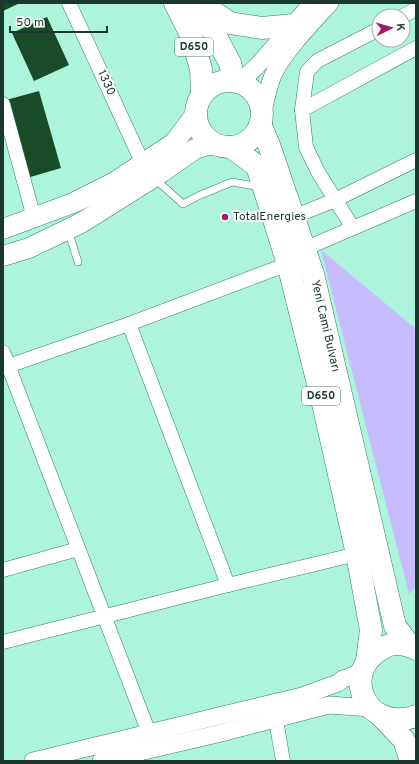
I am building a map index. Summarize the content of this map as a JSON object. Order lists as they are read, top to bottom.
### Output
{
  "streets": {
    "main road": ["D650", "Yeni Cami Bulvarı"],
    "street": ["1330"]
  },
  "crossings": [
    ["D650", "Yeni Cami Bulvarı"]
  ],
  "places": ["TotalEnergies"],
  "scale_bar": "50 m",
  "north": "right"
}
